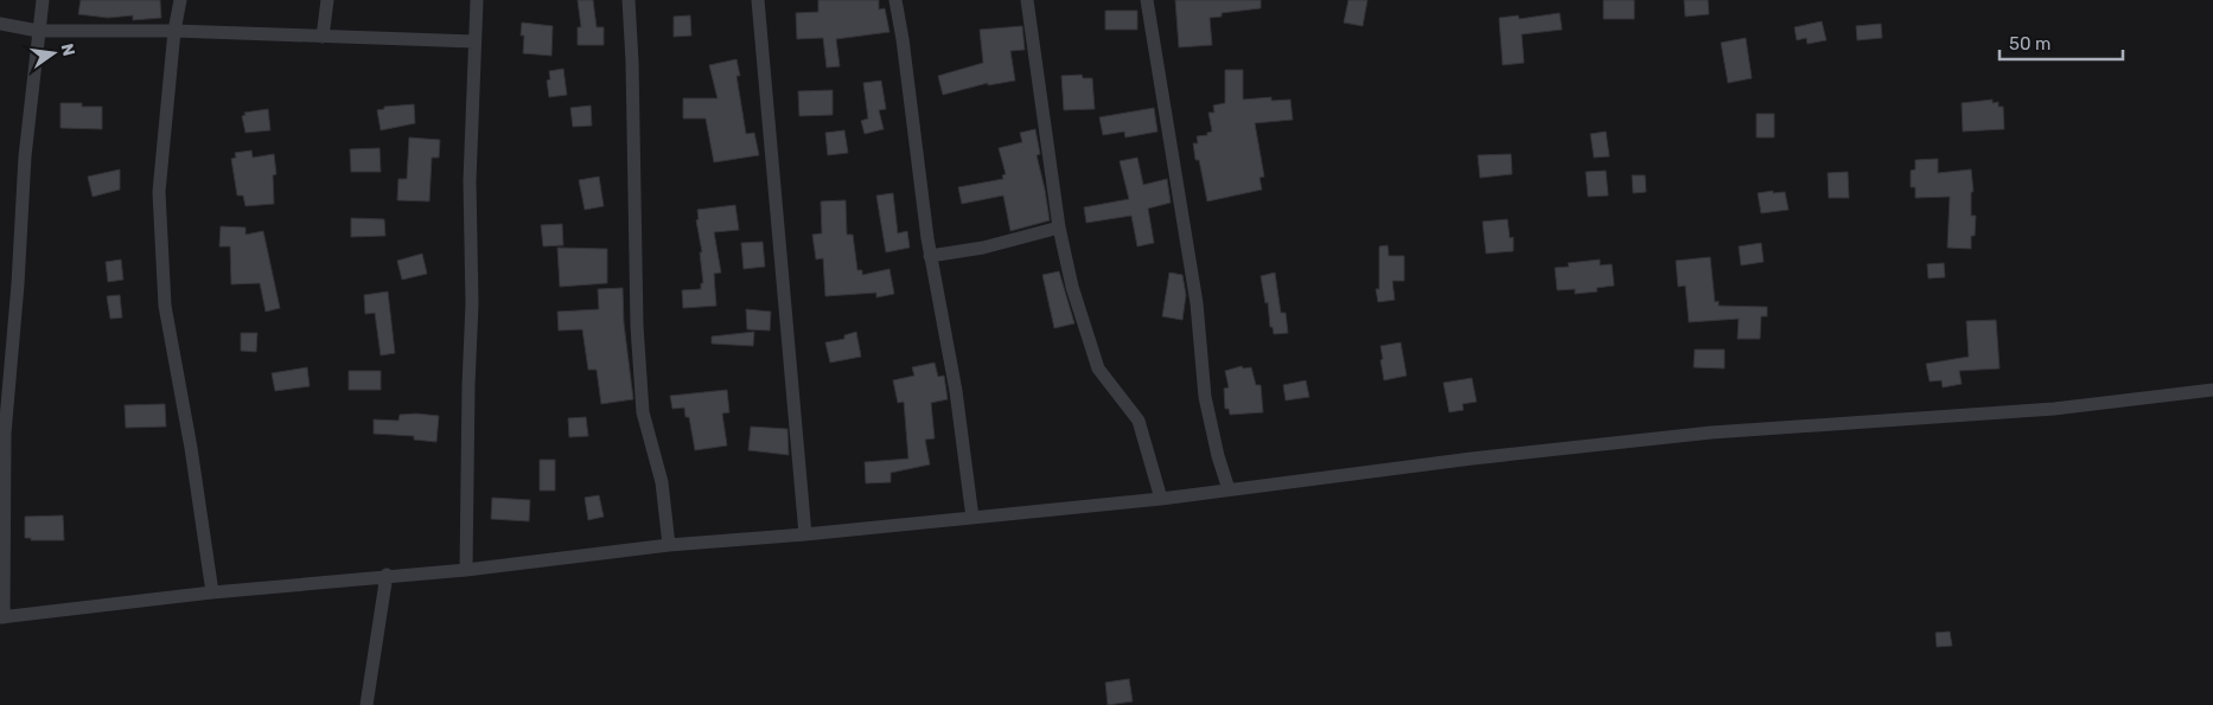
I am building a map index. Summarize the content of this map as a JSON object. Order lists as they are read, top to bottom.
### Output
{
  "scale_bar": "50 m",
  "north": "right"
}
